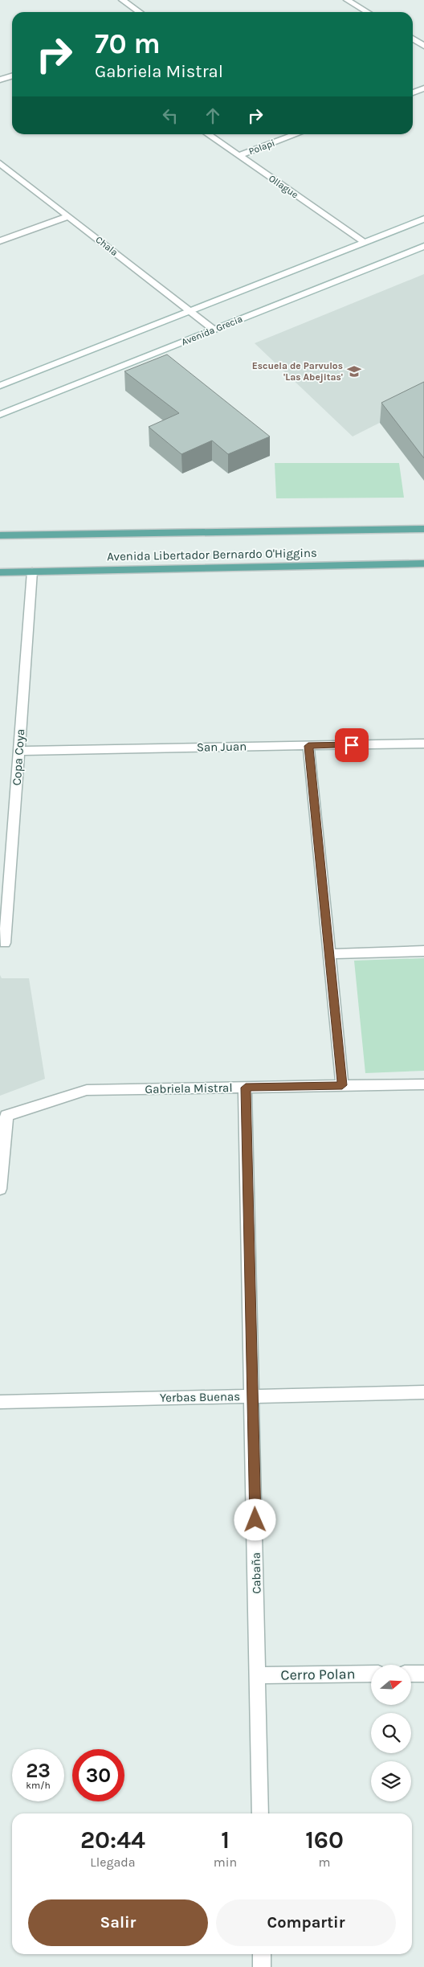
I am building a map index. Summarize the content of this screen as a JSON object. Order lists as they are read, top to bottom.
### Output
{
  "streets": {
    "main road": ["Avenida Libertador Bernardo O'Higgins"],
    "street": [
      "Polapi",
      "Ollague",
      "Chala",
      "Avenida Grecia",
      "San Juan",
      "Copa Coya",
      "Gabriela Mistral",
      "Yerbas Buenas",
      "Cabaña",
      "Cerro Polan"
    ]
  },
  "crossings": [
    ["Polapi", "Ollague"],
    ["Chala", "Avenida Grecia"],
    ["Avenida Libertador Bernardo O'Higgins", "Copa Coya"],
    ["San Juan", "Copa Coya"],
    ["Gabriela Mistral", "Cabaña"],
    ["Yerbas Buenas", "Cabaña"],
    ["Cabaña", "Cerro Polan"]
  ],
  "places": {
    "school or university": ["Escuela de Parvulos 'Las Abejitas'"]
  },
  "north": "right",
  "page": {
    "turn": ["70 m", "Gabriela Mistral"],
    "speed": "23 km/h",
    "limit": "30",
    "eta": [
      "20:44",
      "Llegada",
      "1",
      "min",
      "160",
      "m"
    ],
    "buttons": ["Salir", "Compartir"]
  }
}
